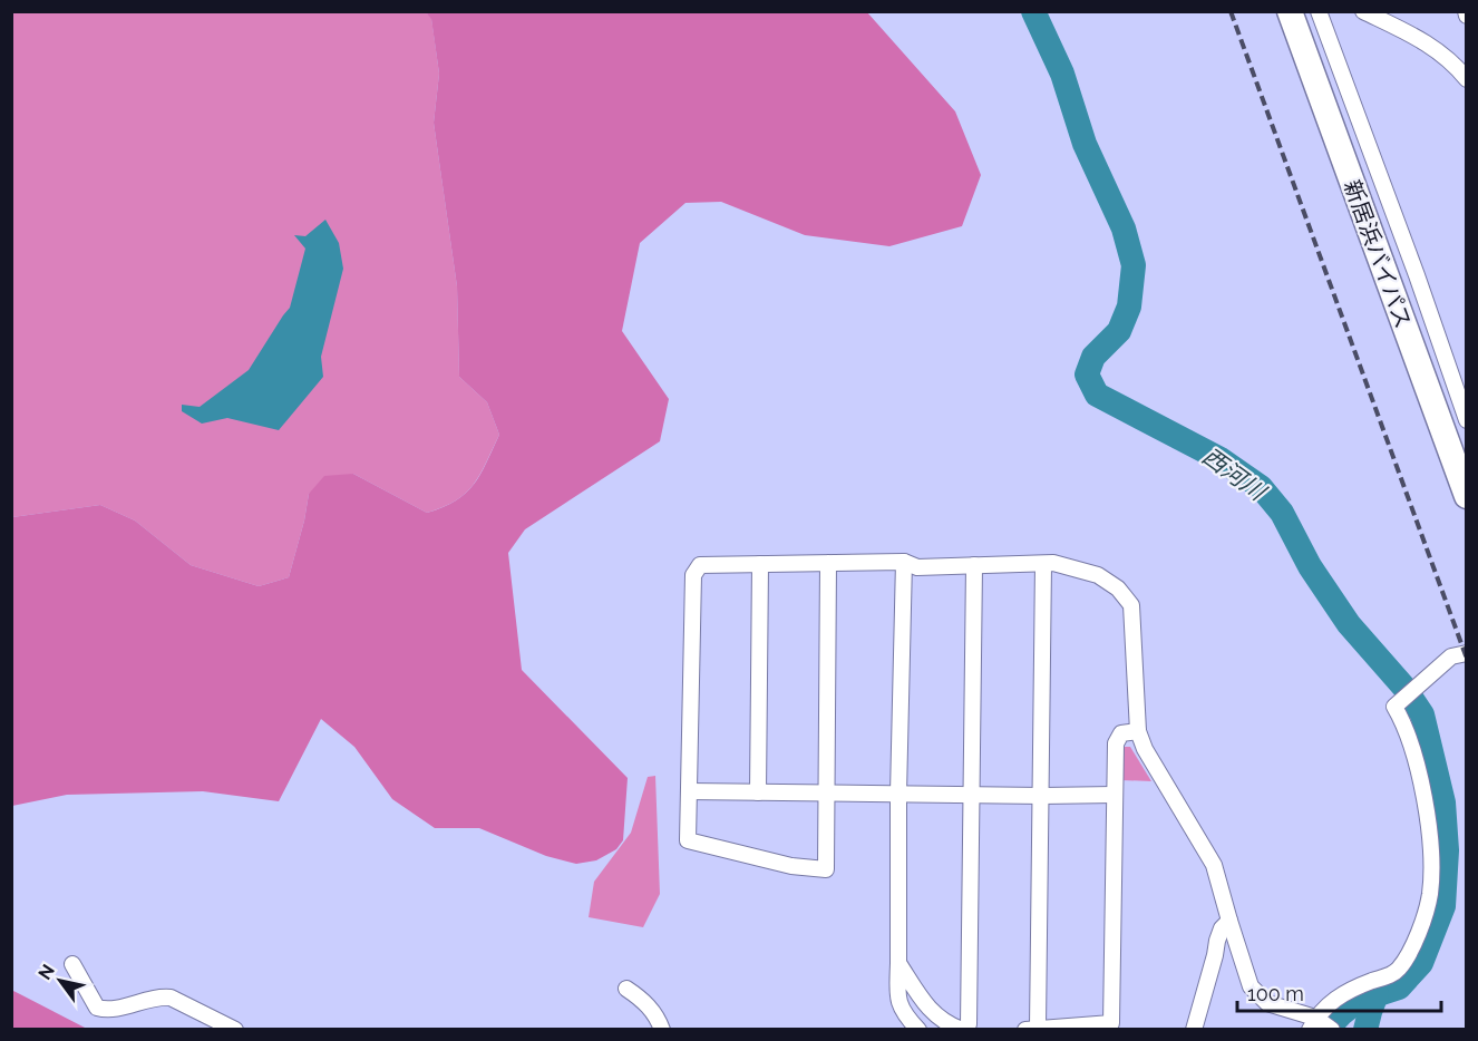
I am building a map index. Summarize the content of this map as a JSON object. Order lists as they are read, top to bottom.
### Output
{
  "streets": {
    "highway": ["新居浜バイパス"]
  },
  "water": ["西河川"],
  "scale_bar": "100 m",
  "north": "top left"
}
